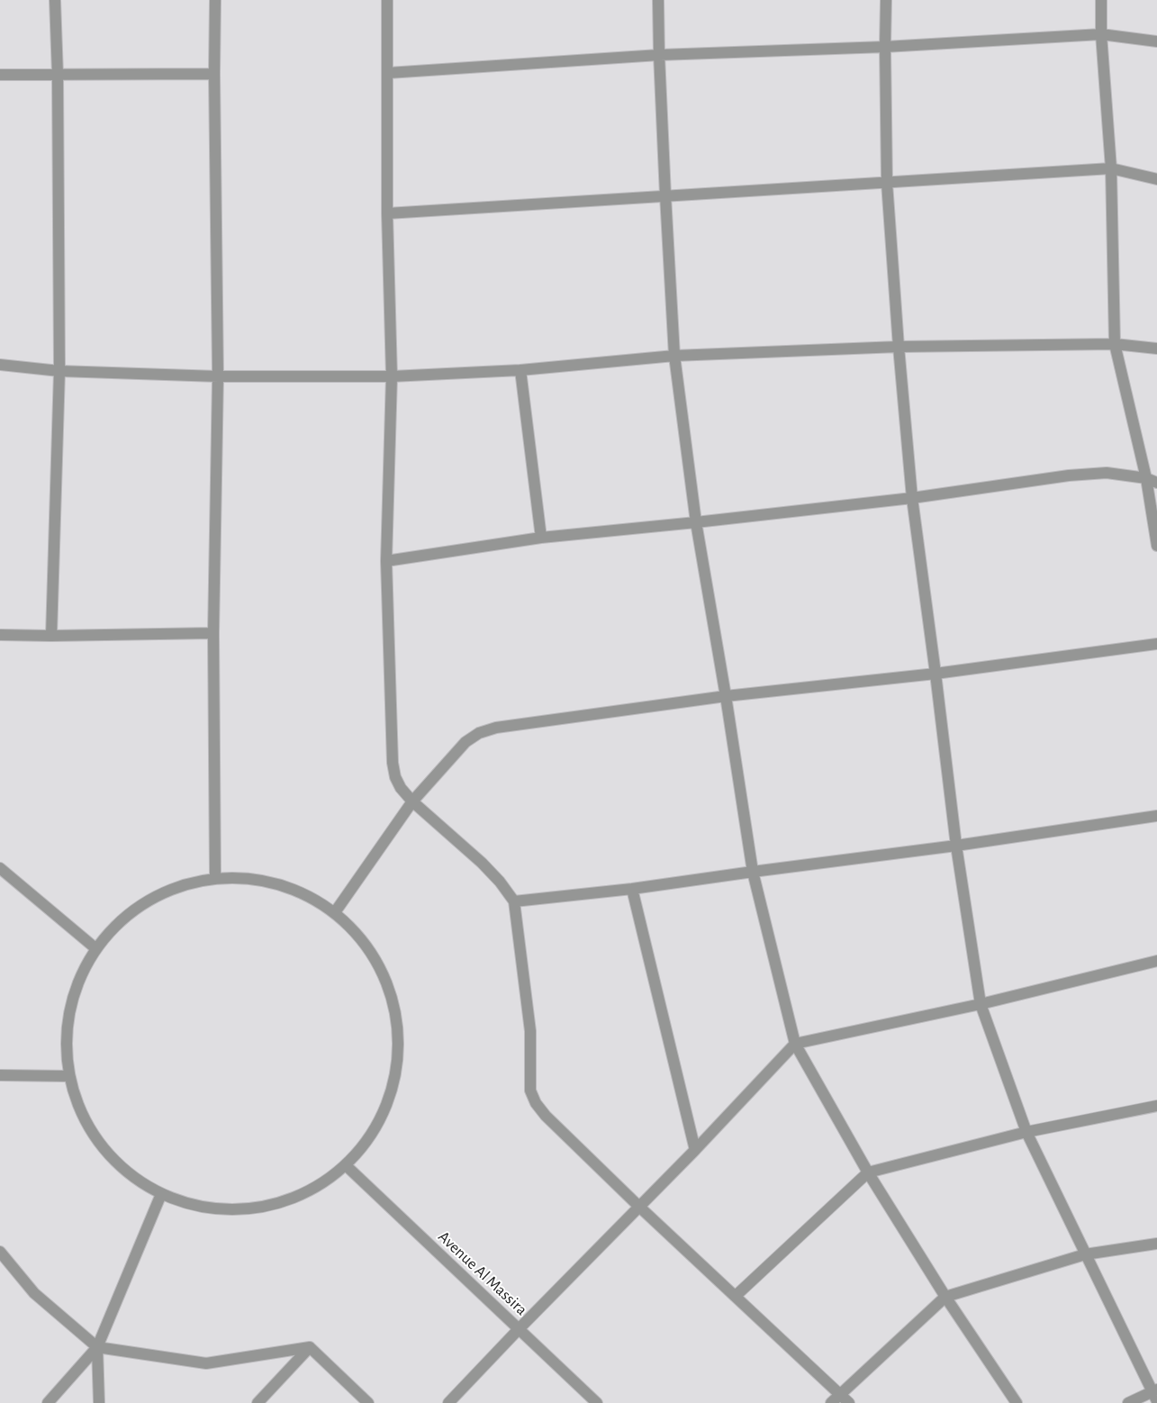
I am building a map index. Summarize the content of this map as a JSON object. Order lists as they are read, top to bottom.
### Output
{
  "streets": {
    "street": ["Avenue Al Massira"]
  }
}
